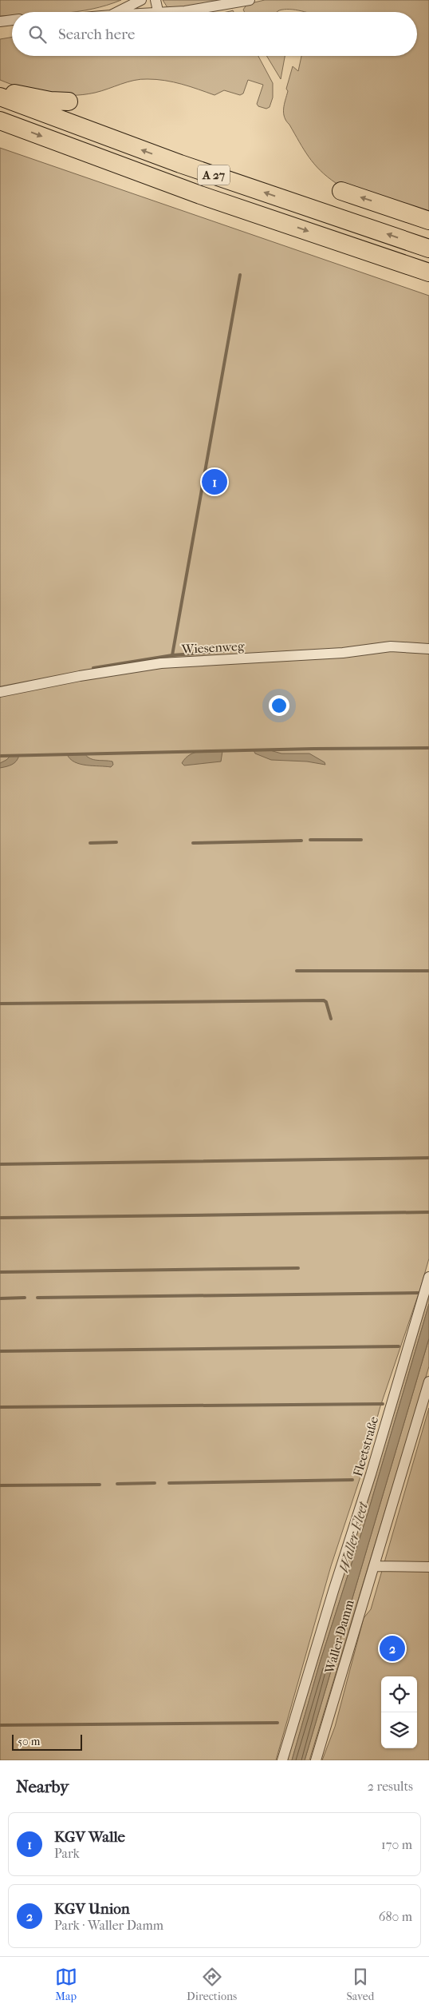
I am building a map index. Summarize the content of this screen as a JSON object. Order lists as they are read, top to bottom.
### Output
{
  "streets": {
    "highway": ["A 27"],
    "street": ["Wiesenweg", "Fleetstraße", "Waller Damm"]
  },
  "water": ["Waller Fleet"],
  "scale_bar": "50 m",
  "page": {
    "search": "Search here",
    "pins": ["1", "2"],
    "scale": "50 m",
    "heading": ["Nearby", "2 results"],
    "list": [
      {
        "mark": "1",
        "name": "KGV Walle",
        "note": "Park",
        "value": "170 m"
      },
      {
        "mark": "2",
        "name": "KGV Union",
        "note": "Park · Waller Damm",
        "value": "680 m"
      }
    ],
    "nav": ["Map", "Directions", "Saved"]
  }
}
